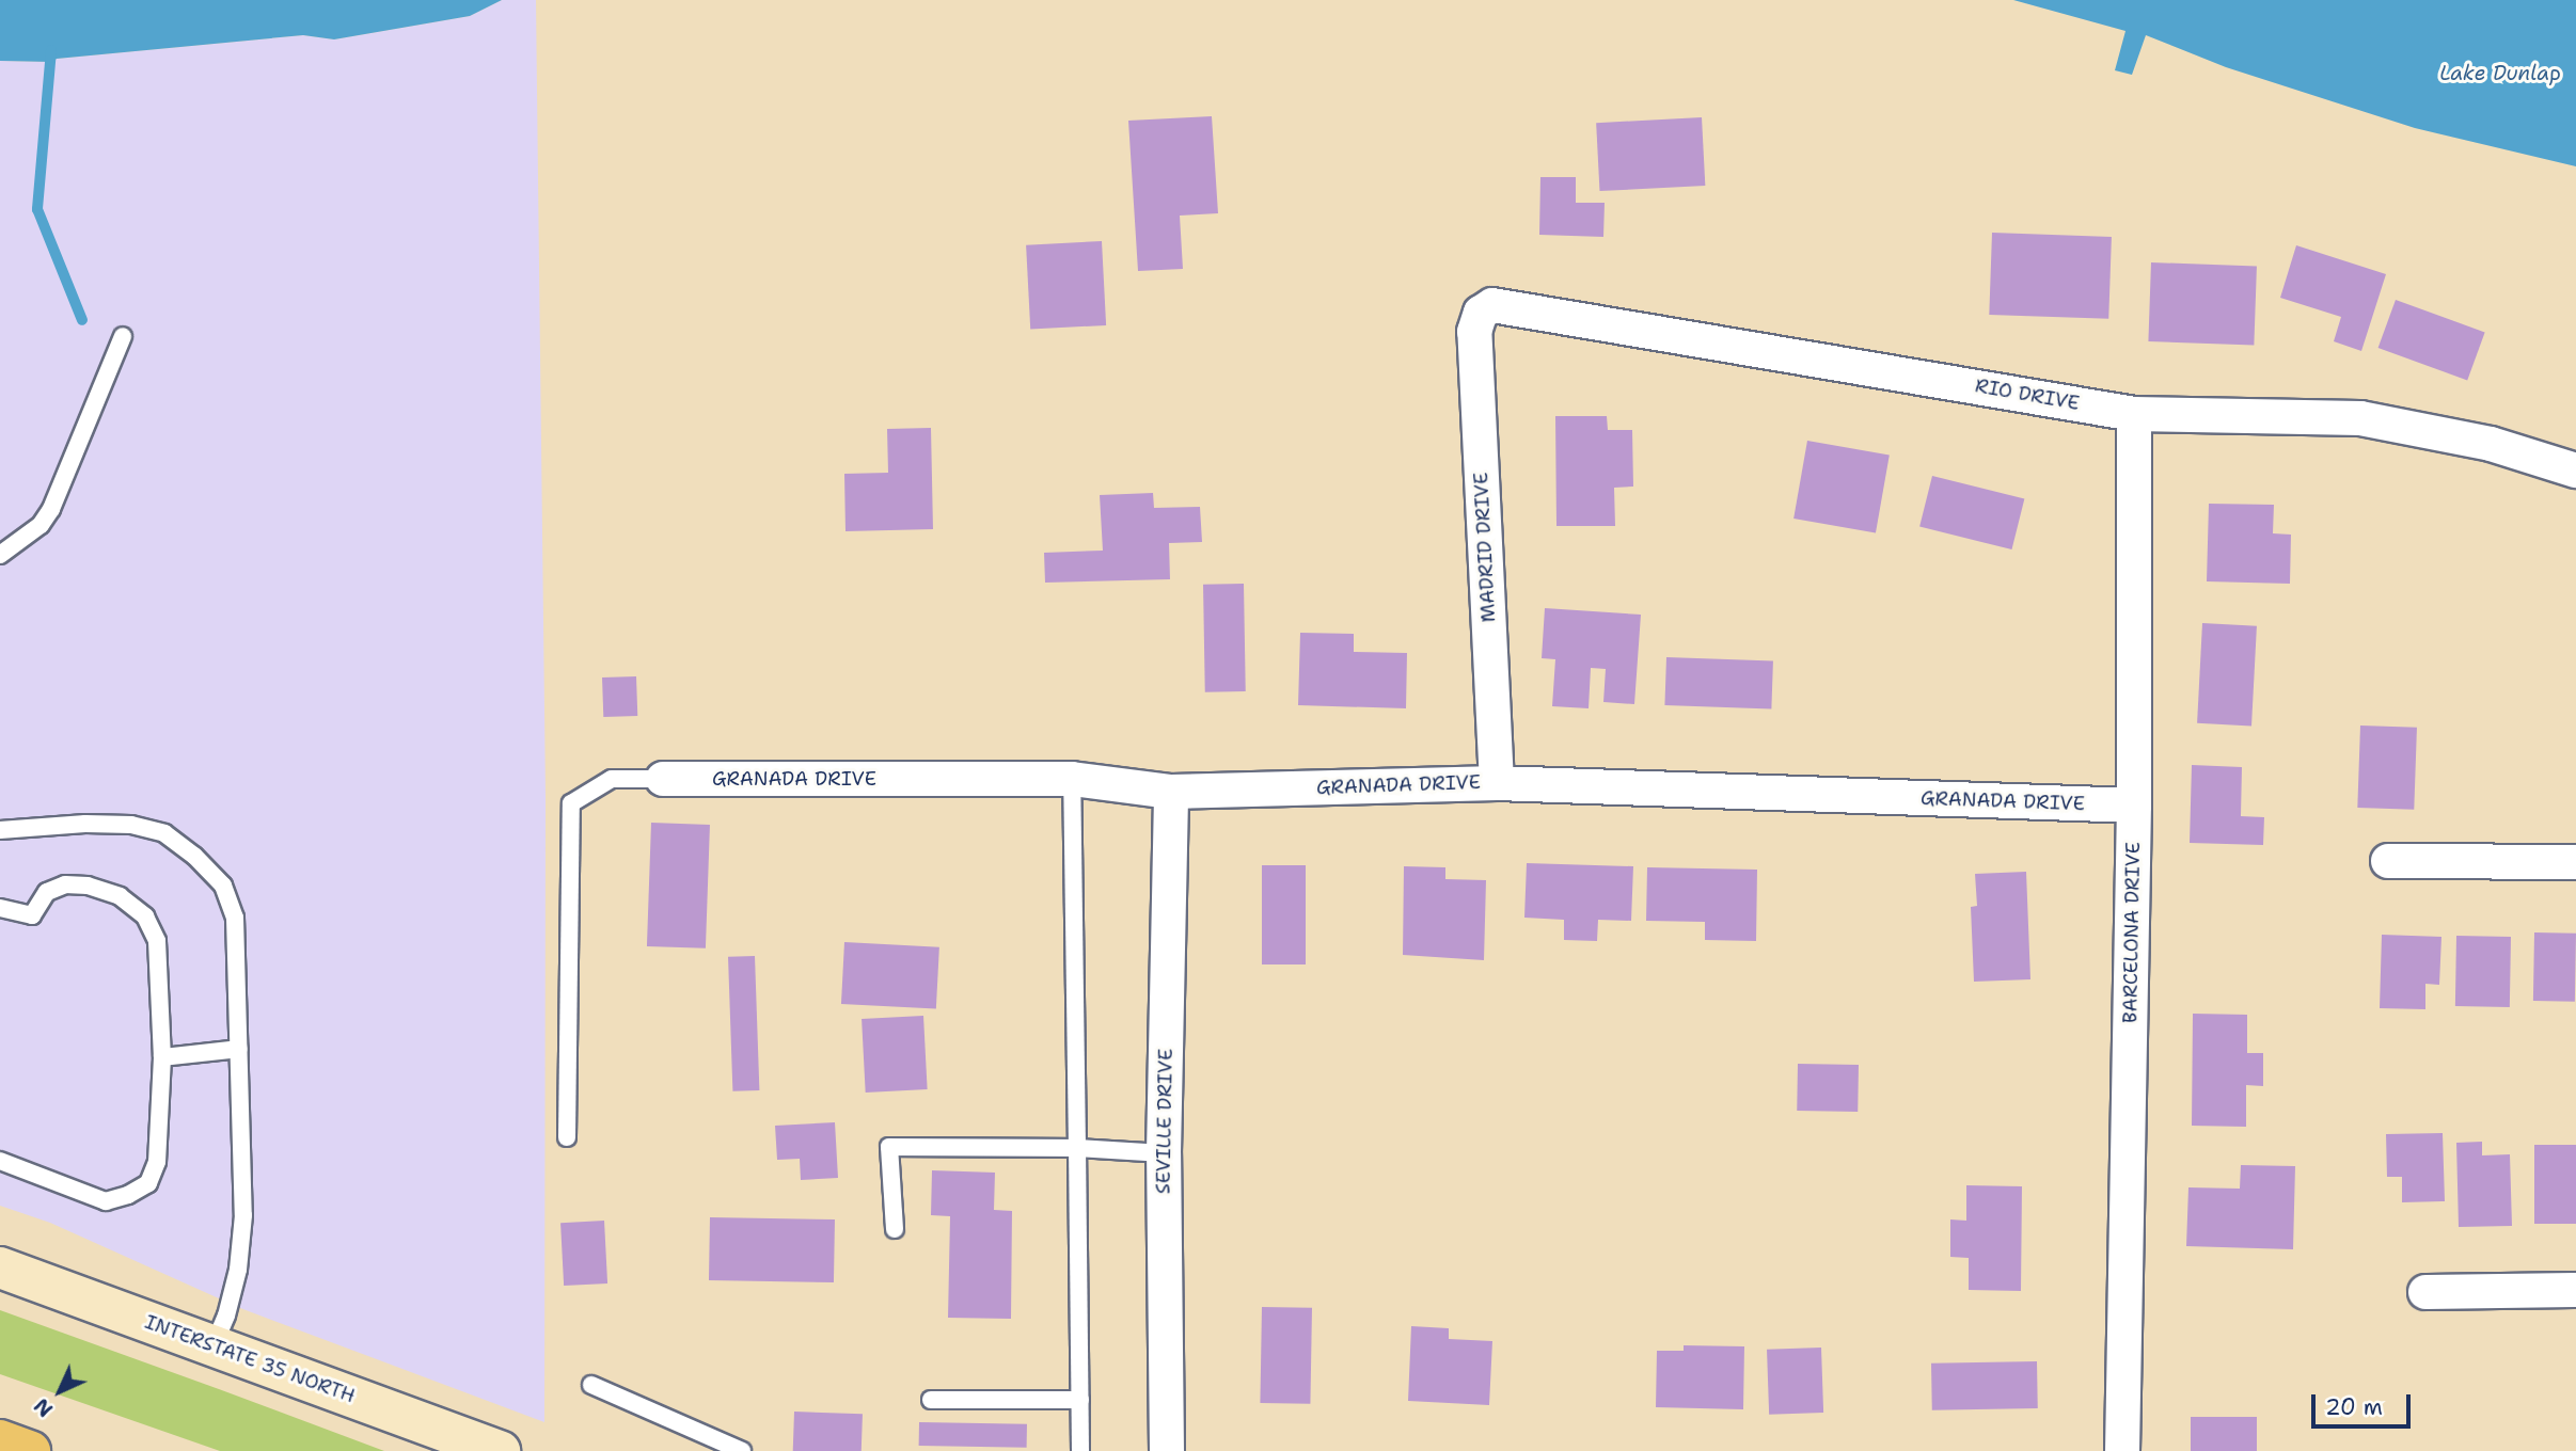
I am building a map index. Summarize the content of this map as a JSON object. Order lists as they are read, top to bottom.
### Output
{
  "streets": {
    "main road": ["INTERSTATE 35 NORTH"],
    "street": [
      "RIO DRIVE",
      "MADRID DRIVE",
      "GRANADA DRIVE",
      "BARCELONA DRIVE",
      "SEVILLE DRIVE"
    ]
  },
  "crossings": [
    ["RIO DRIVE", "MADRID DRIVE"],
    ["RIO DRIVE", "BARCELONA DRIVE"],
    ["MADRID DRIVE", "GRANADA DRIVE"],
    ["GRANADA DRIVE", "BARCELONA DRIVE"],
    ["GRANADA DRIVE", "SEVILLE DRIVE"]
  ],
  "water": ["Lake Dunlap"],
  "scale_bar": "20 m",
  "north": "bottom left"
}
